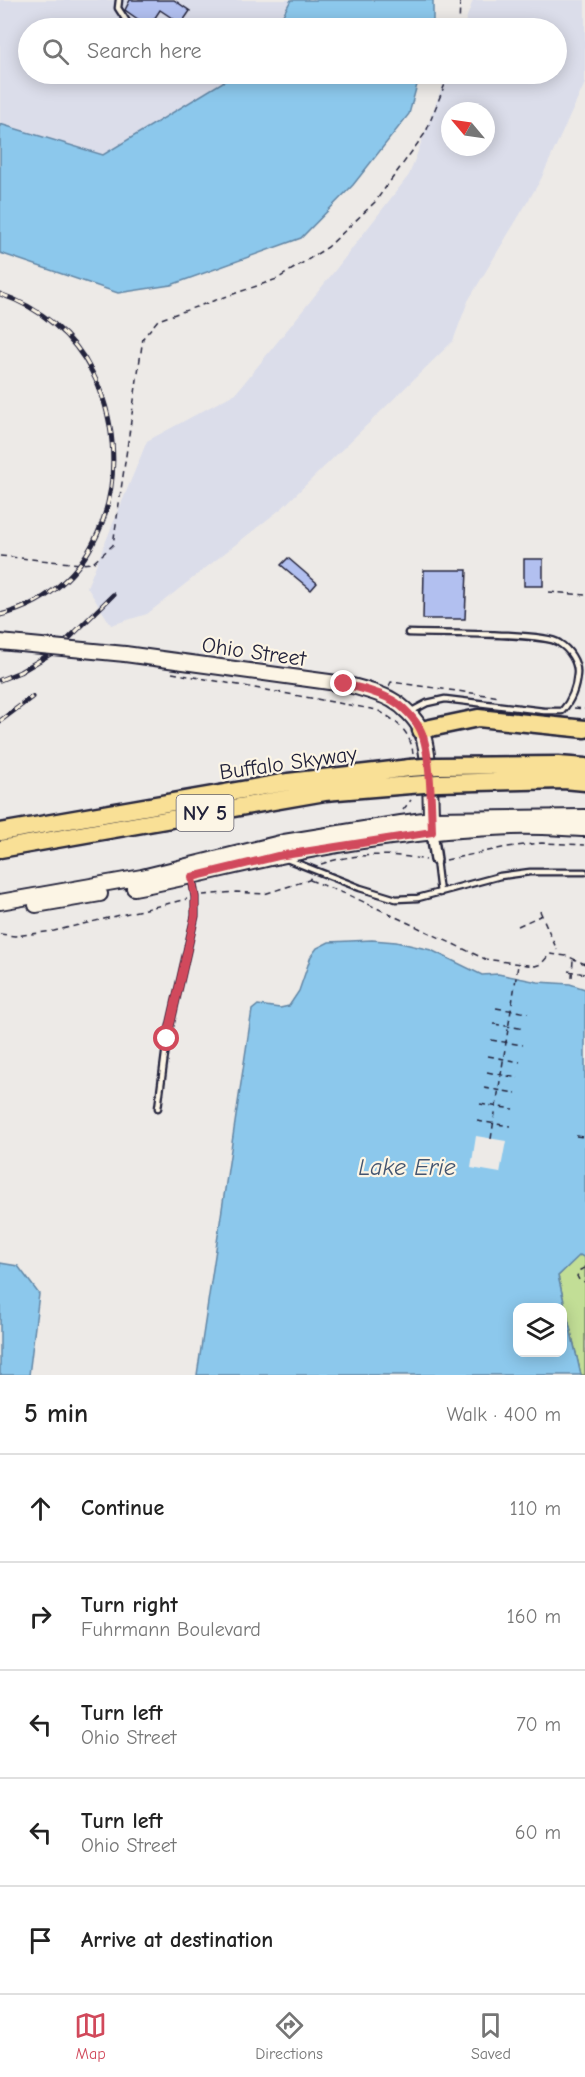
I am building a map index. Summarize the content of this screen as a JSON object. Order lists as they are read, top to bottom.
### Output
{
  "streets": {
    "highway": ["Buffalo Skyway", "NY 5"],
    "street": ["Ohio Street"]
  },
  "water": ["Lake Erie"],
  "north": "top left",
  "page": {
    "search": "Search here",
    "heading": ["5 min", "Walk · 400 m"],
    "list": [
      ["Continue", "110 m"],
      ["Turn right", "Fuhrmann Boulevard", "160 m"],
      ["Turn left", "Ohio Street", "70 m"],
      ["Turn left", "Ohio Street", "60 m"],
      "Arrive at destination"
    ],
    "nav": ["Map", "Directions", "Saved"]
  }
}
